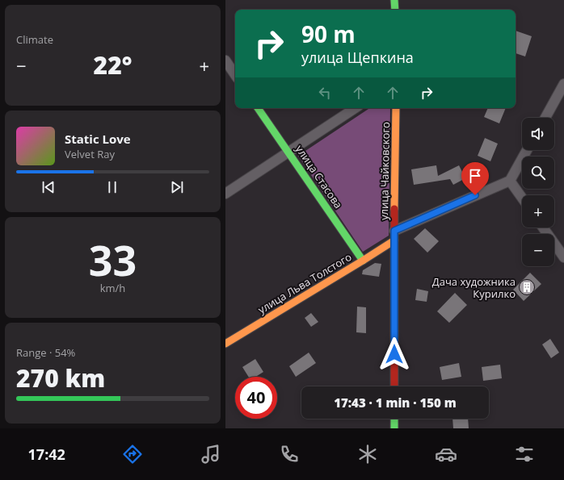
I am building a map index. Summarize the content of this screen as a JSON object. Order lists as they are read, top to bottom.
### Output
{
  "streets": {
    "street": ["улица Чайковского", "улица Стасова", "улица Льва Толстого"]
  },
  "crossings": [
    ["улица Чайковского", "улица Льва Толстого"],
    ["улица Стасова", "улица Льва Толстого"]
  ],
  "places": {
    "building": ["Дача художника Курилко"]
  },
  "page": {
    "tile": [
      "Climate",
      ["33", "km/h"],
      ["Range · 54%", "270 km"]
    ],
    "turn": ["90 m", "улица Щепкина"],
    "heat": ["−", "22°", "+"],
    "map_buttons": ["+", "−"],
    "song": ["Static Love", "Velvet Ray"],
    "limit": "40",
    "trip": "17:43 · 1 min · 150 m",
    "tabs": "17:42"
  }
}
